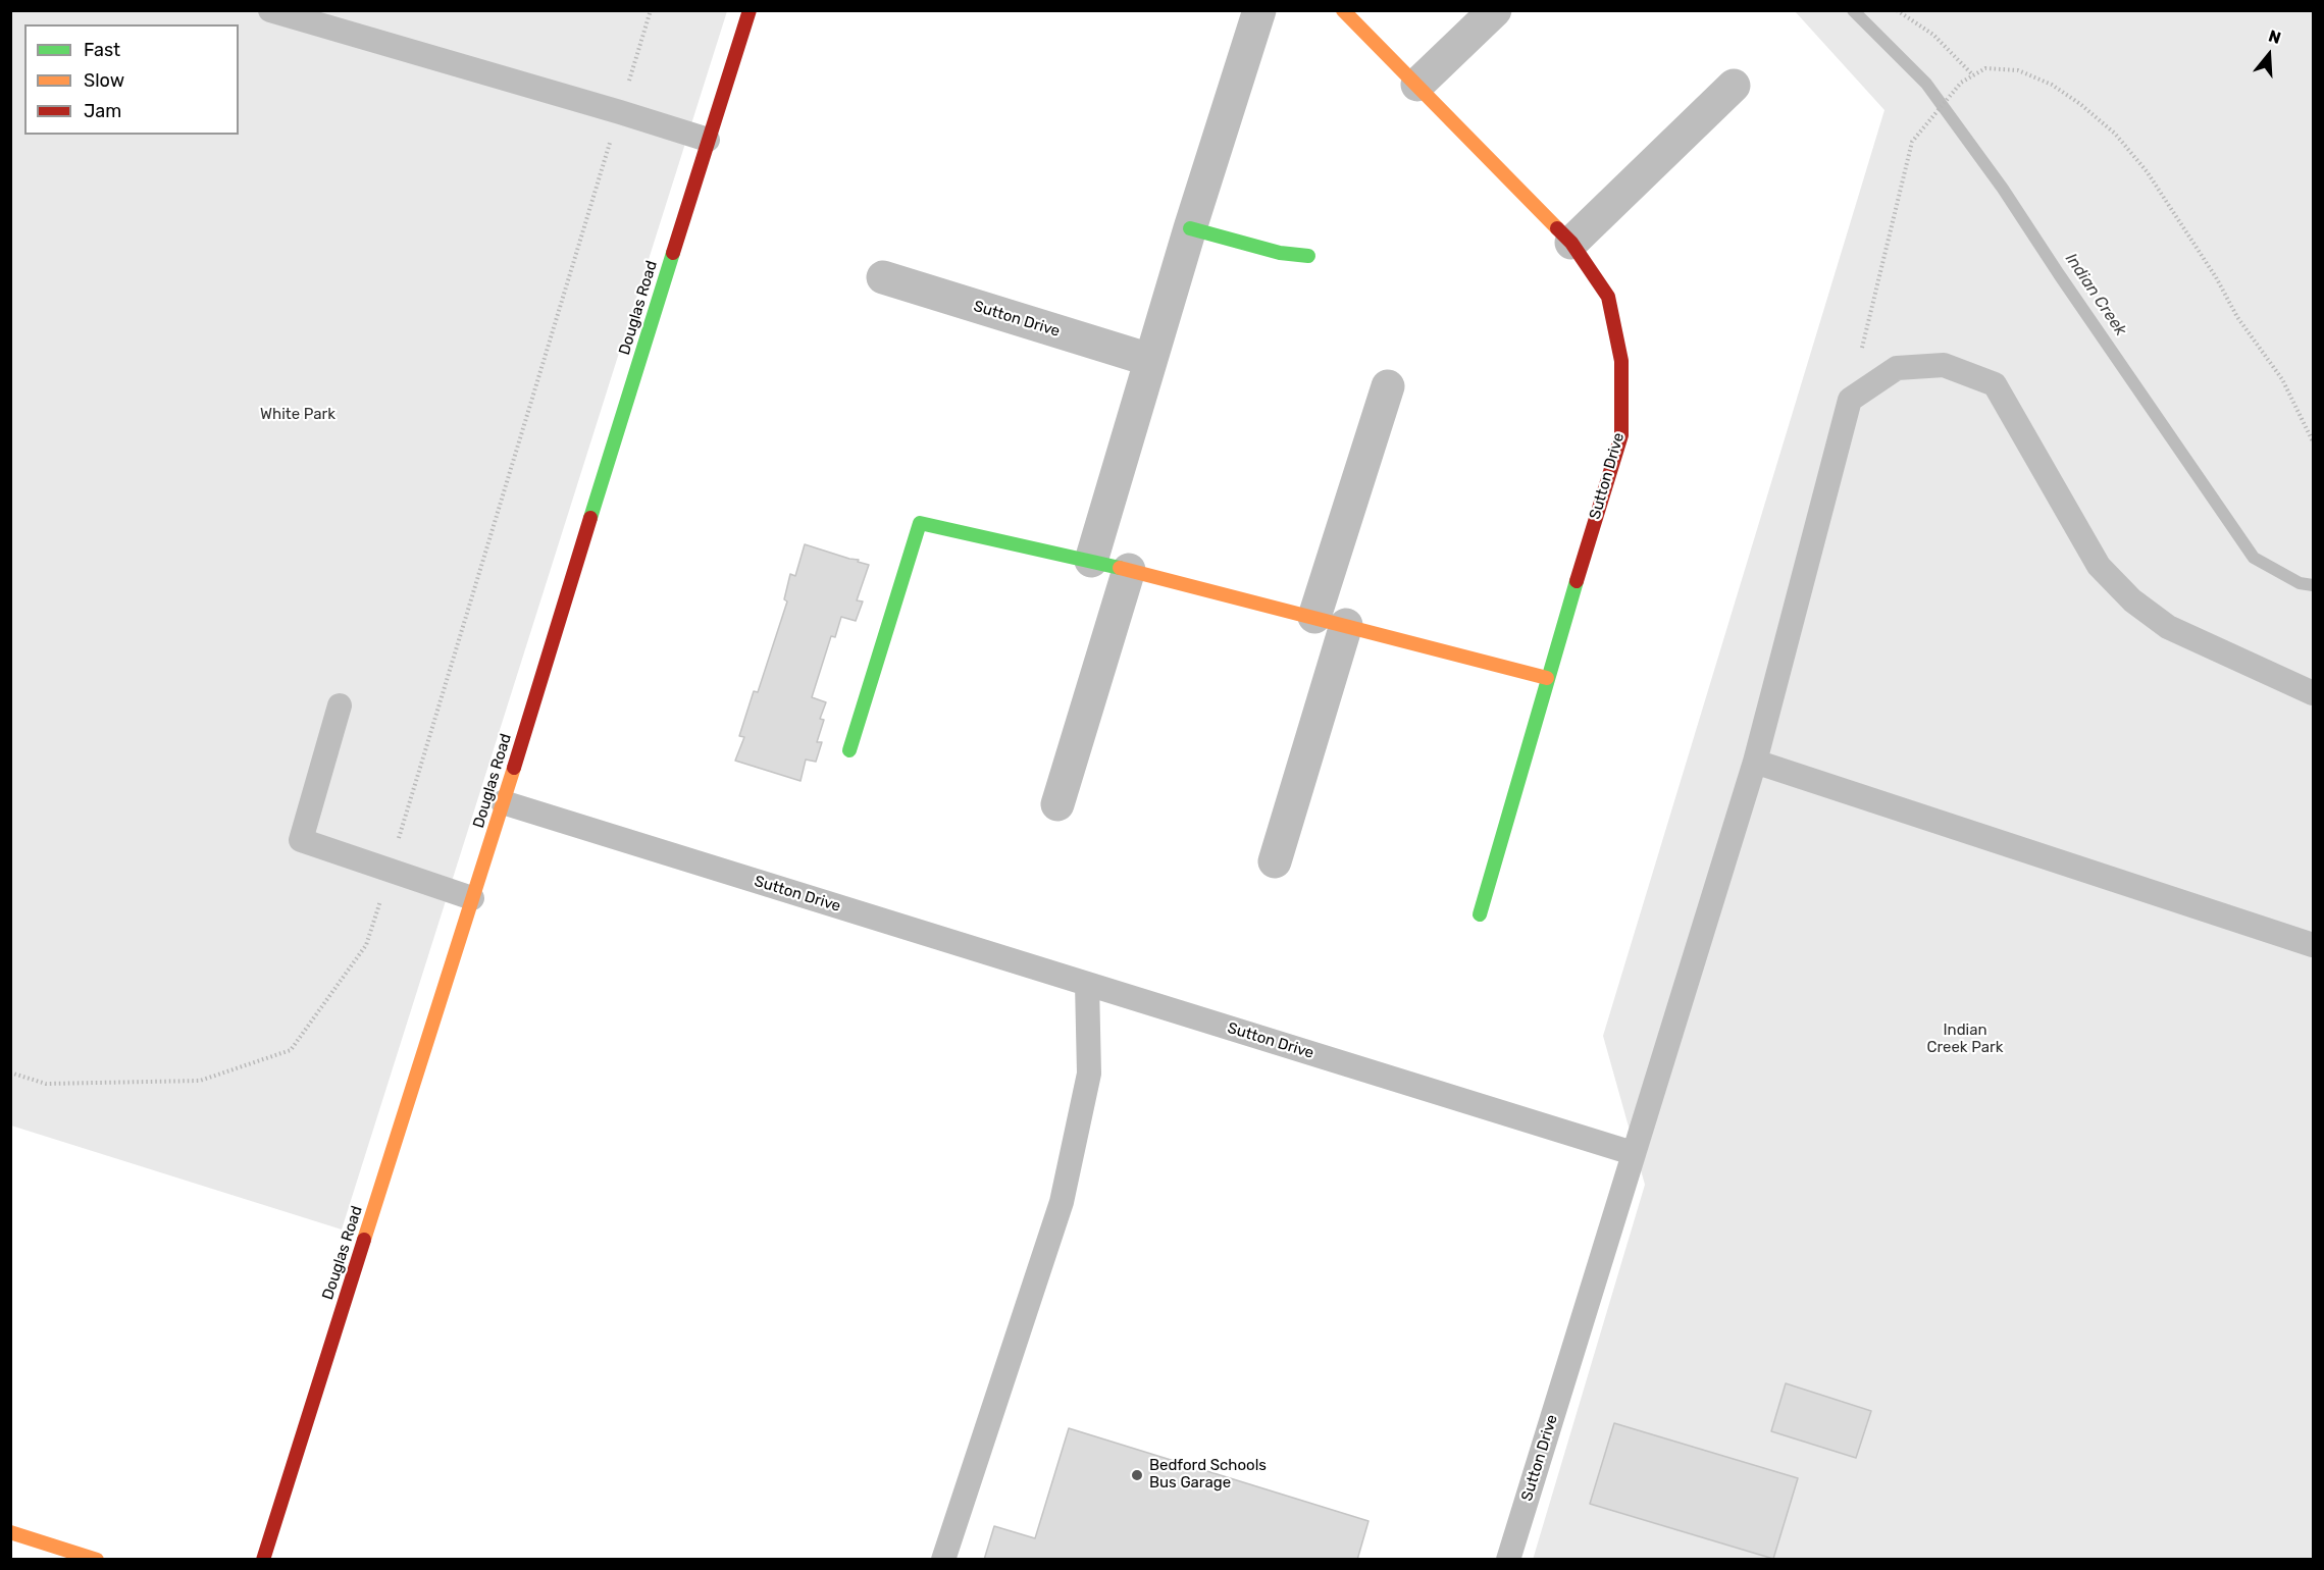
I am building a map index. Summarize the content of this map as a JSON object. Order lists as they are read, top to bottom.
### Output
{
  "streets": {
    "street": ["Douglas Road", "Sutton Drive"]
  },
  "crossings": [
    ["Douglas Road", "Sutton Drive"]
  ],
  "water": ["Indian Creek"],
  "parks": ["White Park", "Indian Creek Park"],
  "places": ["Bedford Schools Bus Garage"],
  "legend": ["Fast", "Slow", "Jam"],
  "north": "top"
}
